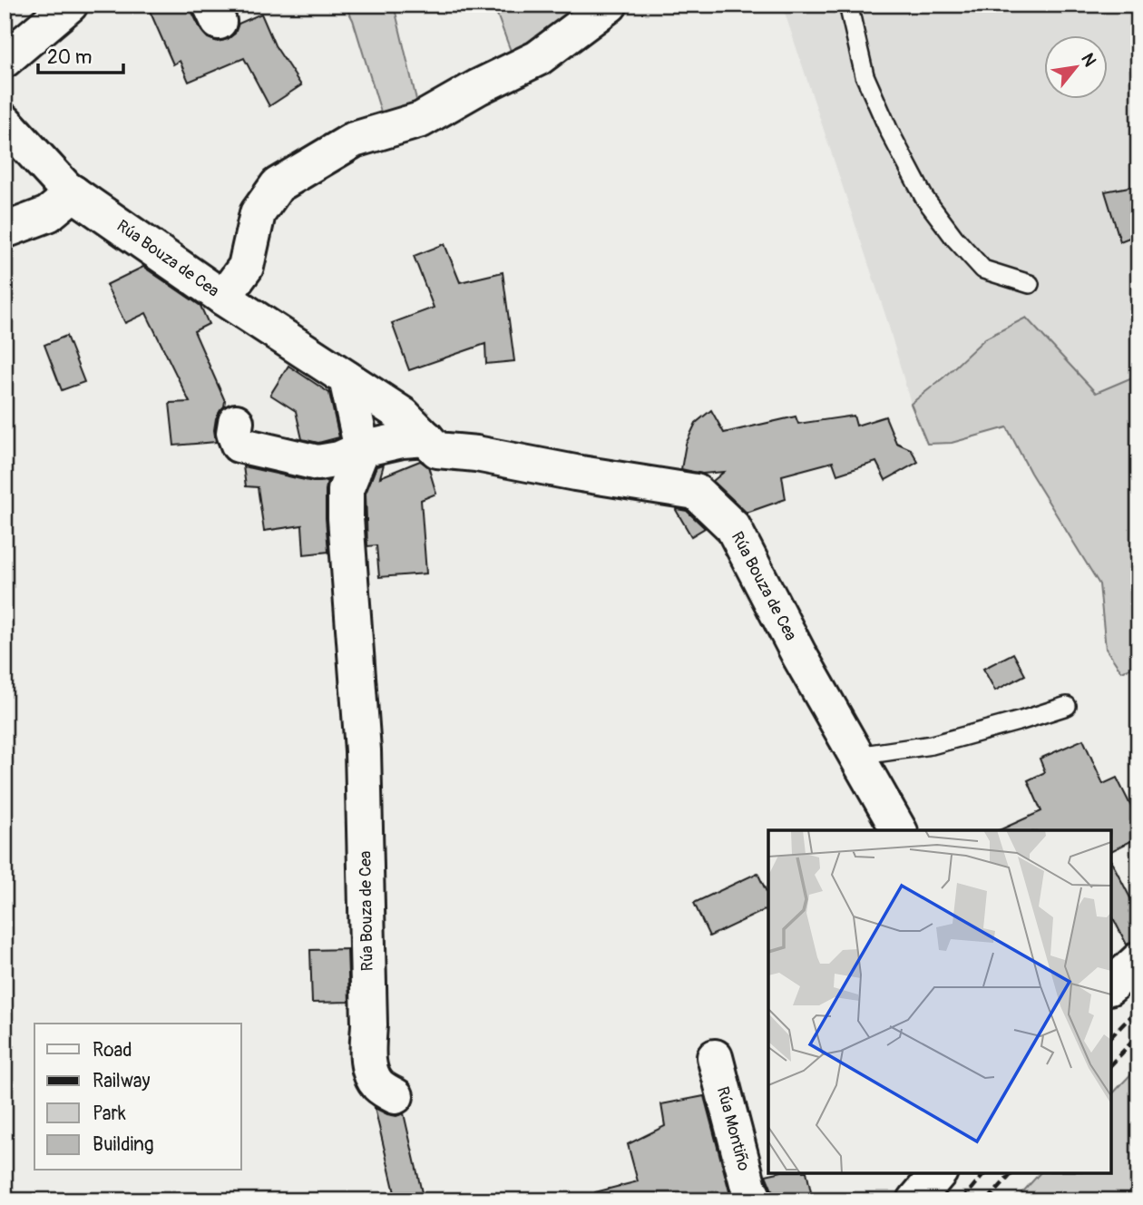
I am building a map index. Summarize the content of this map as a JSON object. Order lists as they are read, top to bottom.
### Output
{
  "streets": {
    "street": ["Rúa Bouza de Cea", "Rúa Montiño"]
  },
  "legend": [
    "Road",
    "Railway",
    "Park",
    "Building"
  ],
  "scale_bar": "20 m",
  "north": "top right"
}
